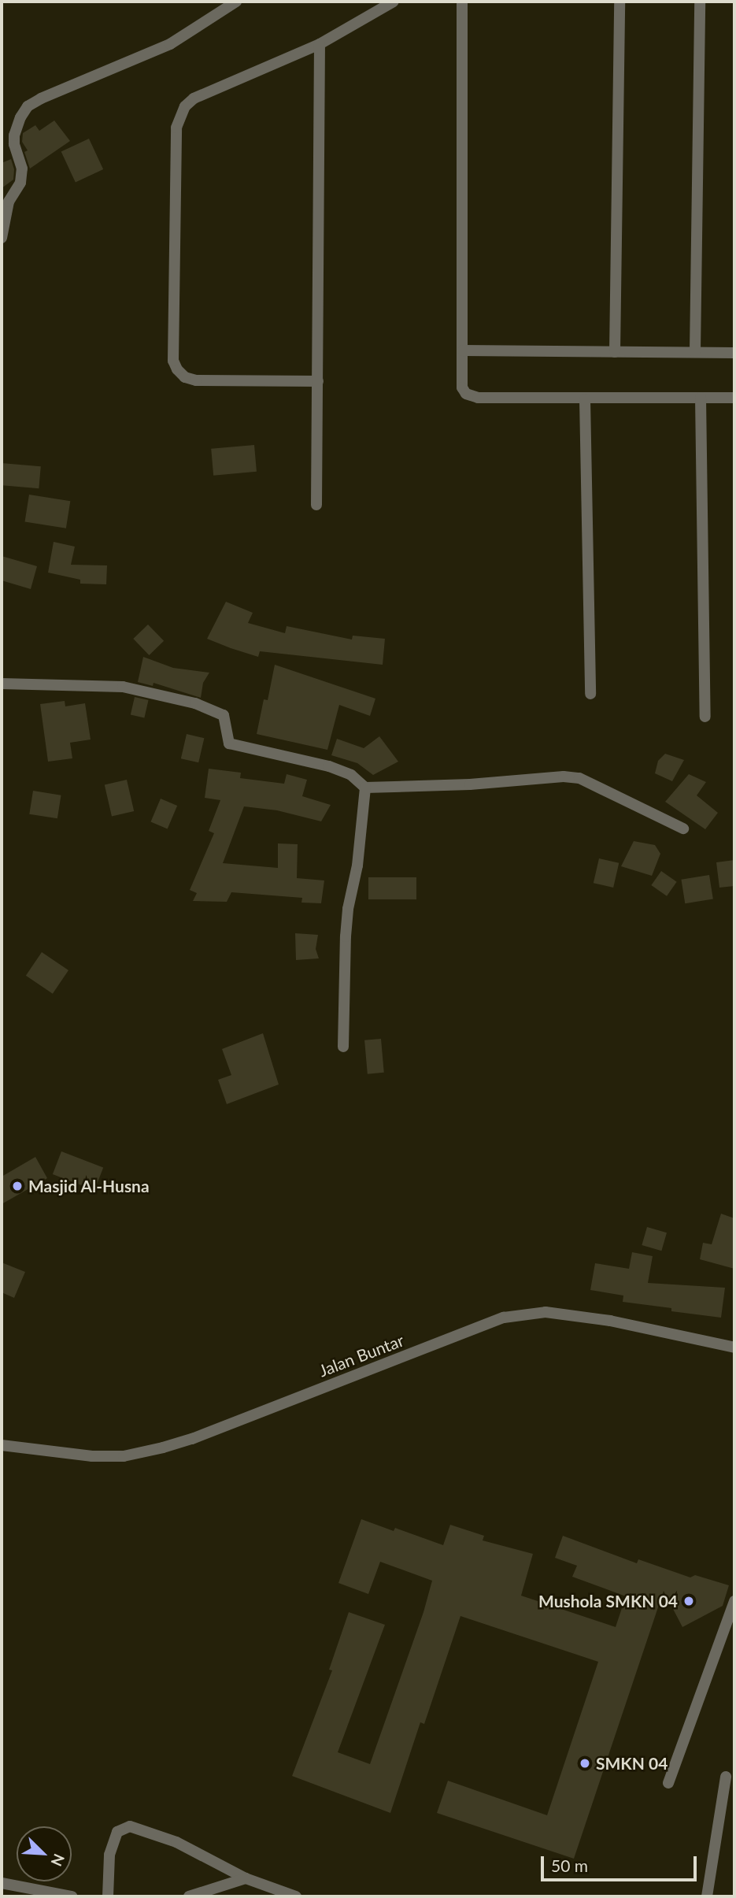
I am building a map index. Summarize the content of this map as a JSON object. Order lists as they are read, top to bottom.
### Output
{
  "streets": {
    "street": ["Jalan Buntar"]
  },
  "places": ["Masjid Al-Husna", "Mushola SMKN 04", "SMKN 04"],
  "scale_bar": "50 m",
  "north": "bottom right"
}
